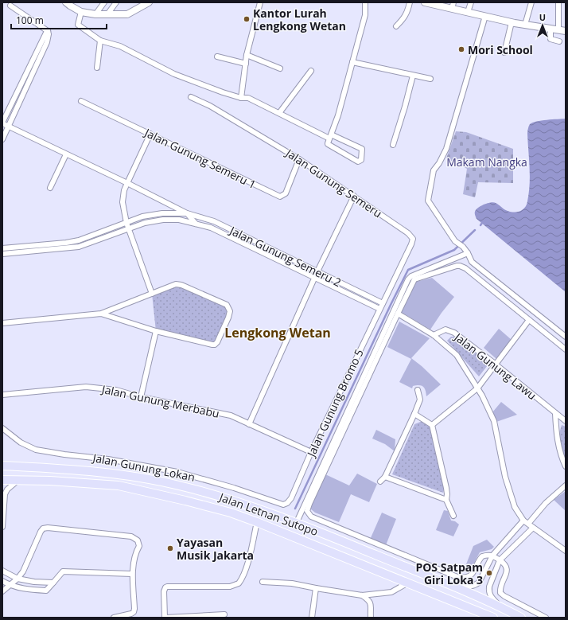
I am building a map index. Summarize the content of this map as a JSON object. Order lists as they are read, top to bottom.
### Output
{
  "streets": {
    "main road": ["Jalan Letnan Sutopo"],
    "street": [
      "Jalan Gunung Semeru 1",
      "Jalan Gunung Semeru",
      "Jalan Gunung Semeru 2",
      "Jalan Gunung Lawu",
      "Jalan Gunung Merbabu",
      "Jalan Gunung Bromo 5",
      "Jalan Gunung Lokan"
    ]
  },
  "crossings": [
    ["Jalan Gunung Semeru 1", "Jalan Gunung Semeru"],
    ["Jalan Gunung Semeru", "Jalan Gunung Semeru 2"],
    ["Jalan Gunung Semeru", "Jalan Gunung Bromo 5"],
    ["Jalan Gunung Semeru 2", "Jalan Gunung Bromo 5"],
    ["Jalan Gunung Merbabu", "Jalan Gunung Bromo 5"],
    ["Jalan Gunung Bromo 5", "Jalan Gunung Lokan"]
  ],
  "districts": ["Lengkong Wetan"],
  "parks": ["Makam Nangka"],
  "places": [
    "Kantor Lurah Lengkong Wetan",
    "Mori School",
    "Yayasan Musik Jakarta",
    "POS Satpam Giri Loka 3"
  ],
  "scale_bar": "100 m",
  "north": "top"
}
